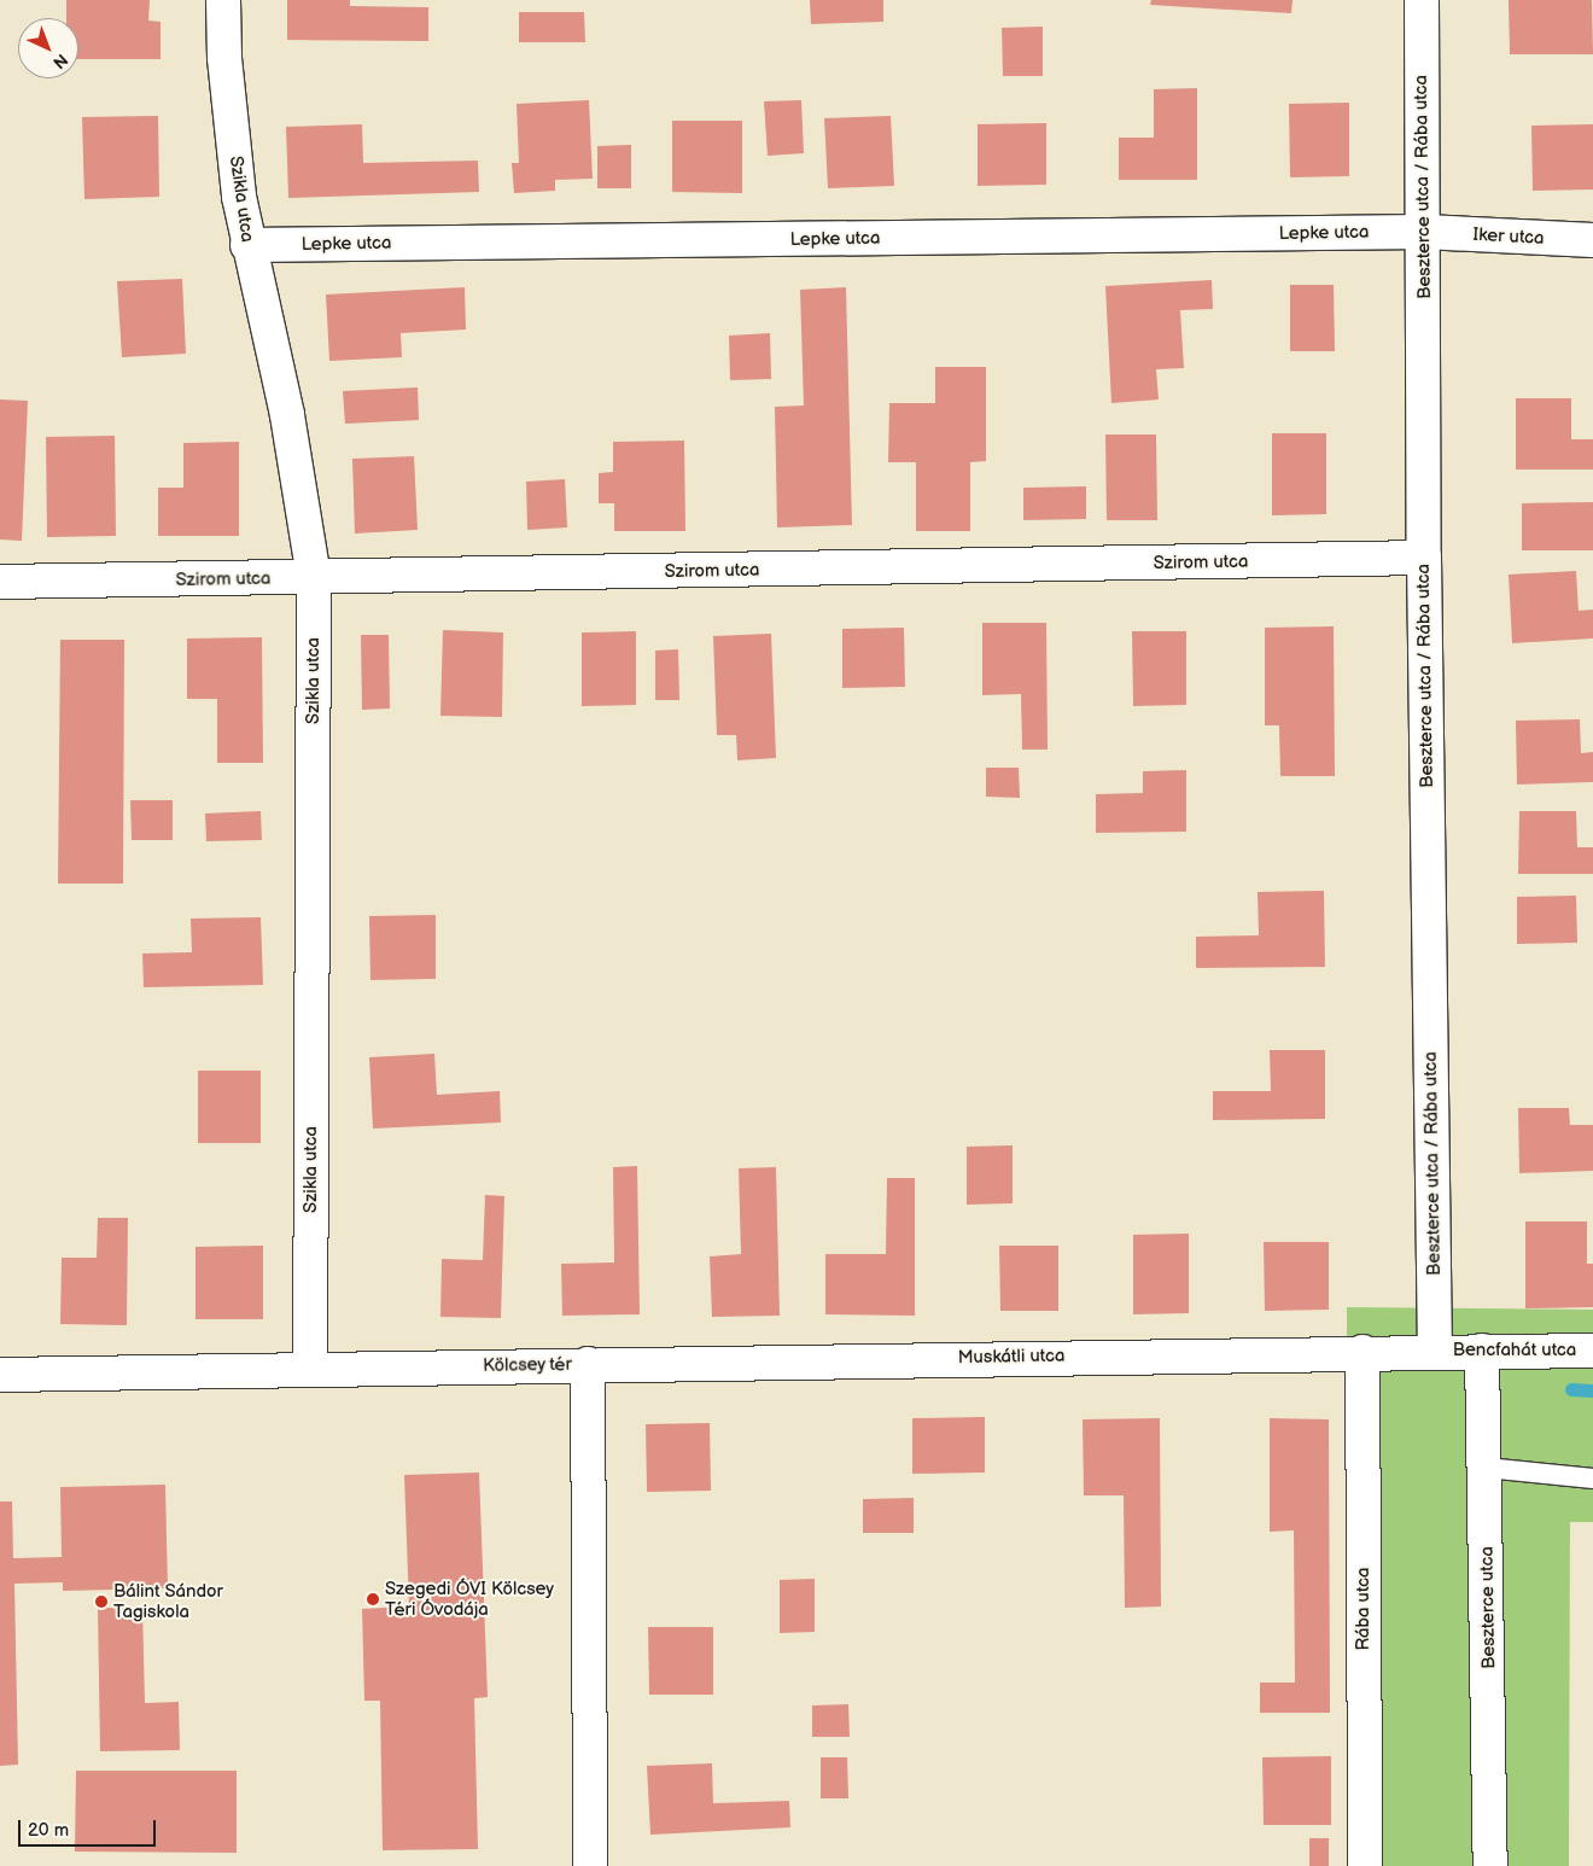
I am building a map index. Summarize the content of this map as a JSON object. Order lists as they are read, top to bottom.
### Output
{
  "streets": {
    "street": [
      "Beszterce utca / Rába utca",
      "Szikla utca",
      "Lepke utca",
      "Iker utca",
      "Szirom utca",
      "Bencfahát utca",
      "Muskátli utca",
      "Kölcsey tér",
      "Beszterce utca",
      "Rába utca"
    ]
  },
  "crossings": [
    ["Beszterce utca / Rába utca", "Lepke utca"],
    ["Beszterce utca / Rába utca", "Iker utca"],
    ["Beszterce utca / Rába utca", "Szirom utca"],
    ["Beszterce utca / Rába utca", "Bencfahát utca"],
    ["Beszterce utca / Rába utca", "Muskátli utca"],
    ["Szikla utca", "Lepke utca"],
    ["Szikla utca", "Szirom utca"],
    ["Szikla utca", "Kölcsey tér"],
    ["Lepke utca", "Iker utca"],
    ["Bencfahát utca", "Muskátli utca"],
    ["Bencfahát utca", "Beszterce utca"],
    ["Muskátli utca", "Kölcsey tér"],
    ["Muskátli utca", "Rába utca"]
  ],
  "places": ["Szegedi ÓVI Kölcsey Téri Óvodája", "Bálint Sándor Tagiskola"],
  "scale_bar": "20 m",
  "north": "bottom right"
}
